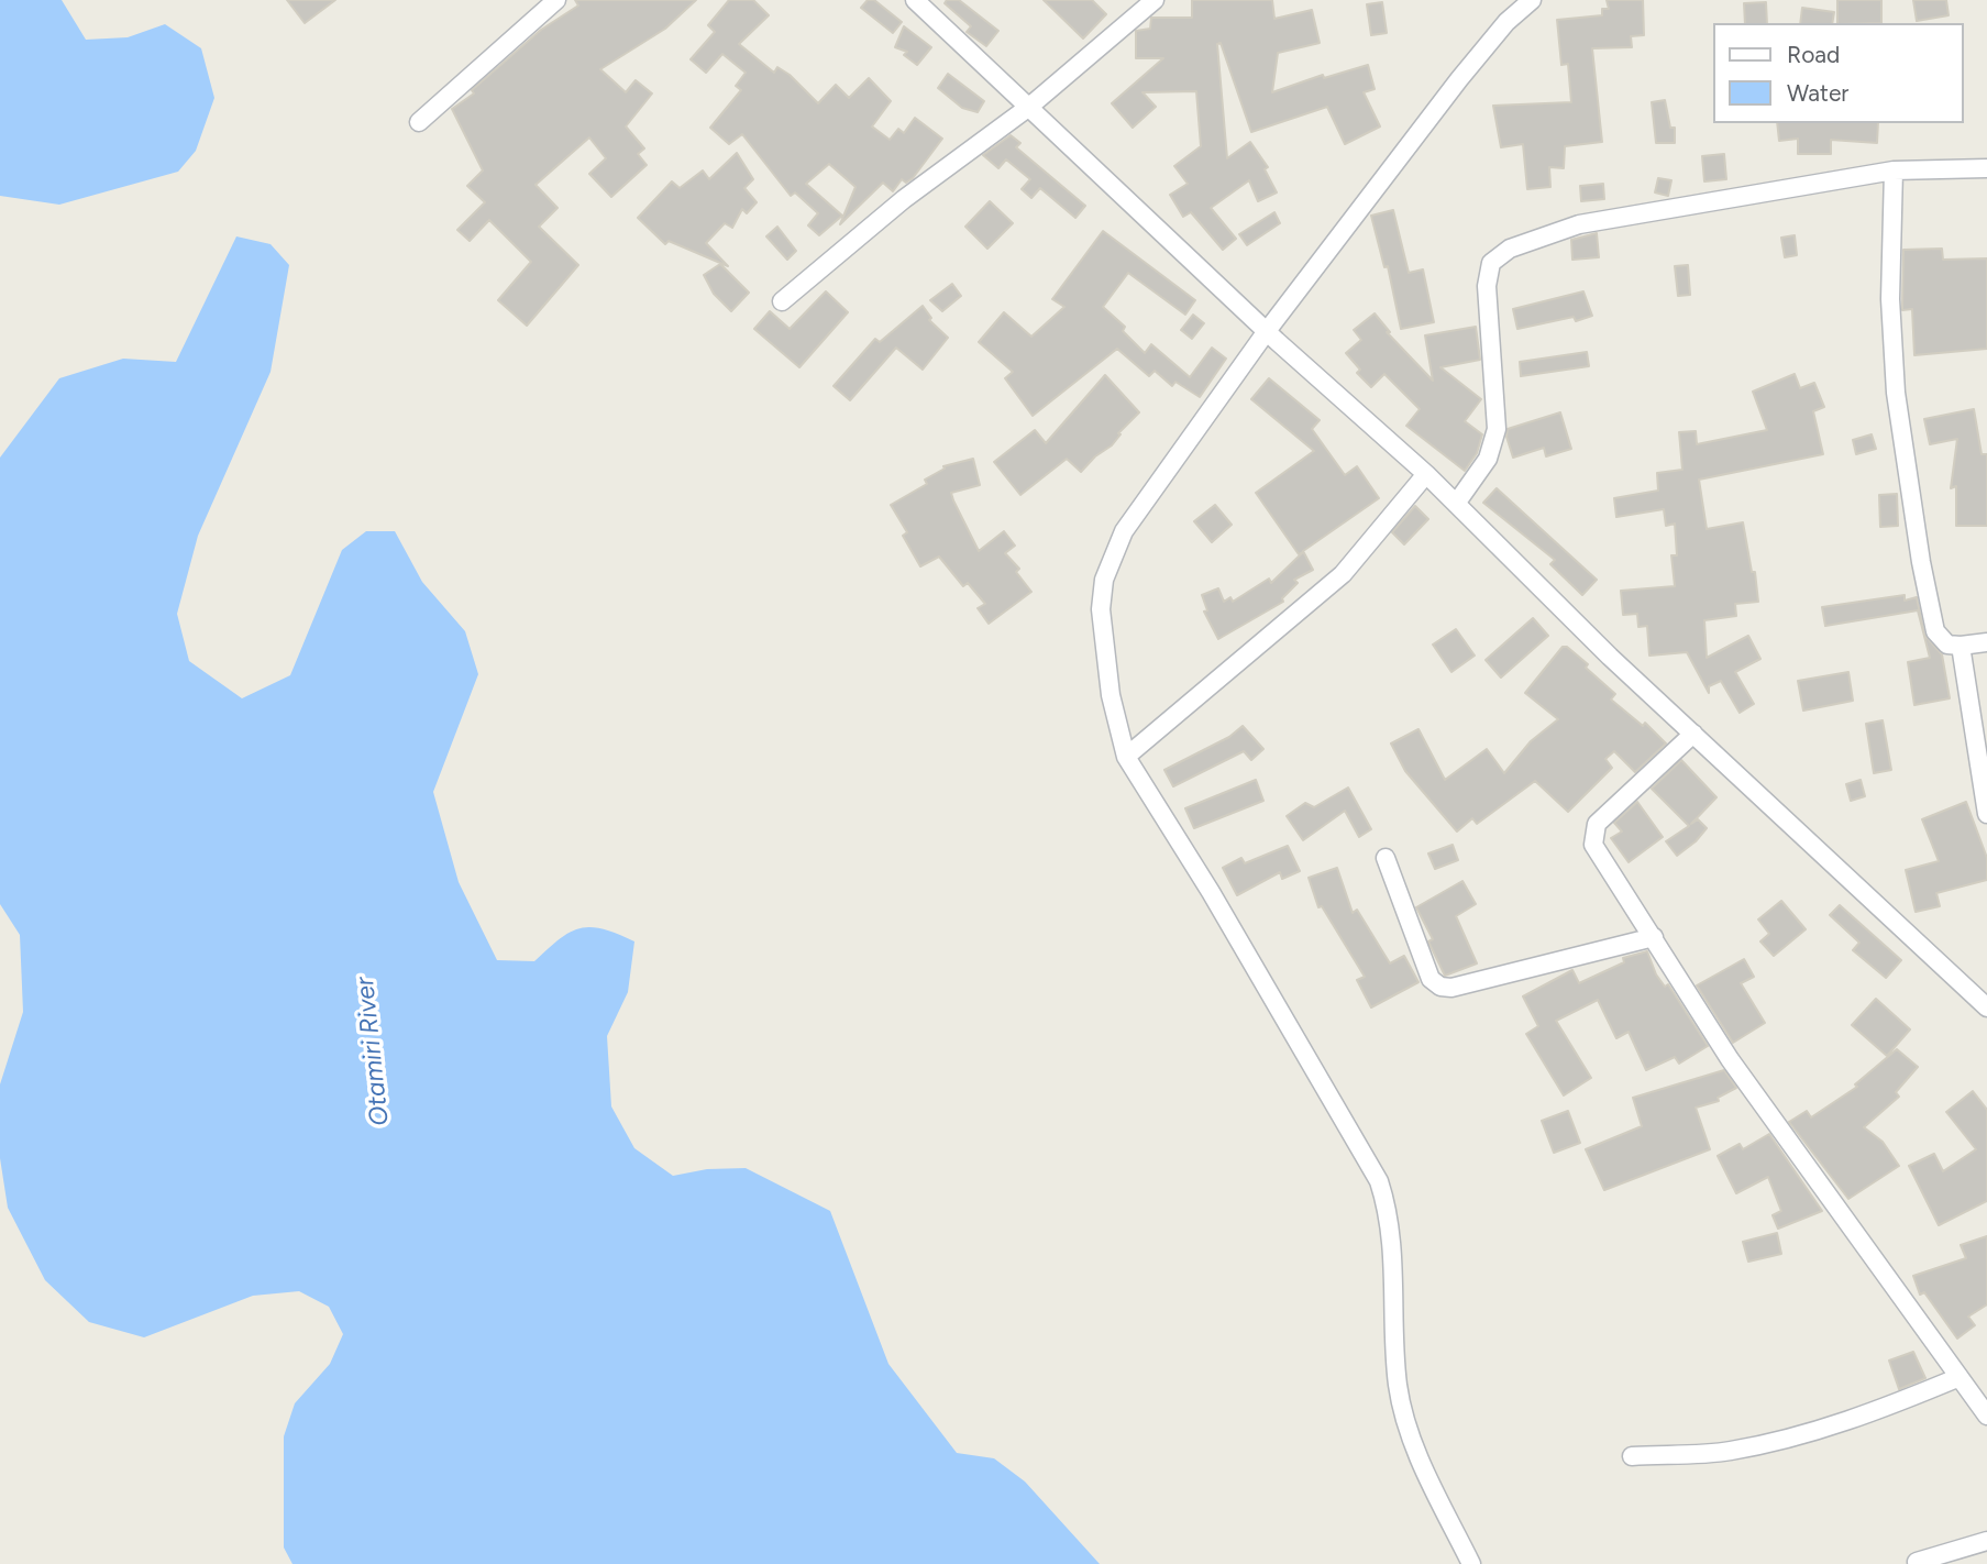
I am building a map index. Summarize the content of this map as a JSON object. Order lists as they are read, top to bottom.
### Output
{
  "water": ["Otamiri River"],
  "legend": ["Road", "Water"]
}
